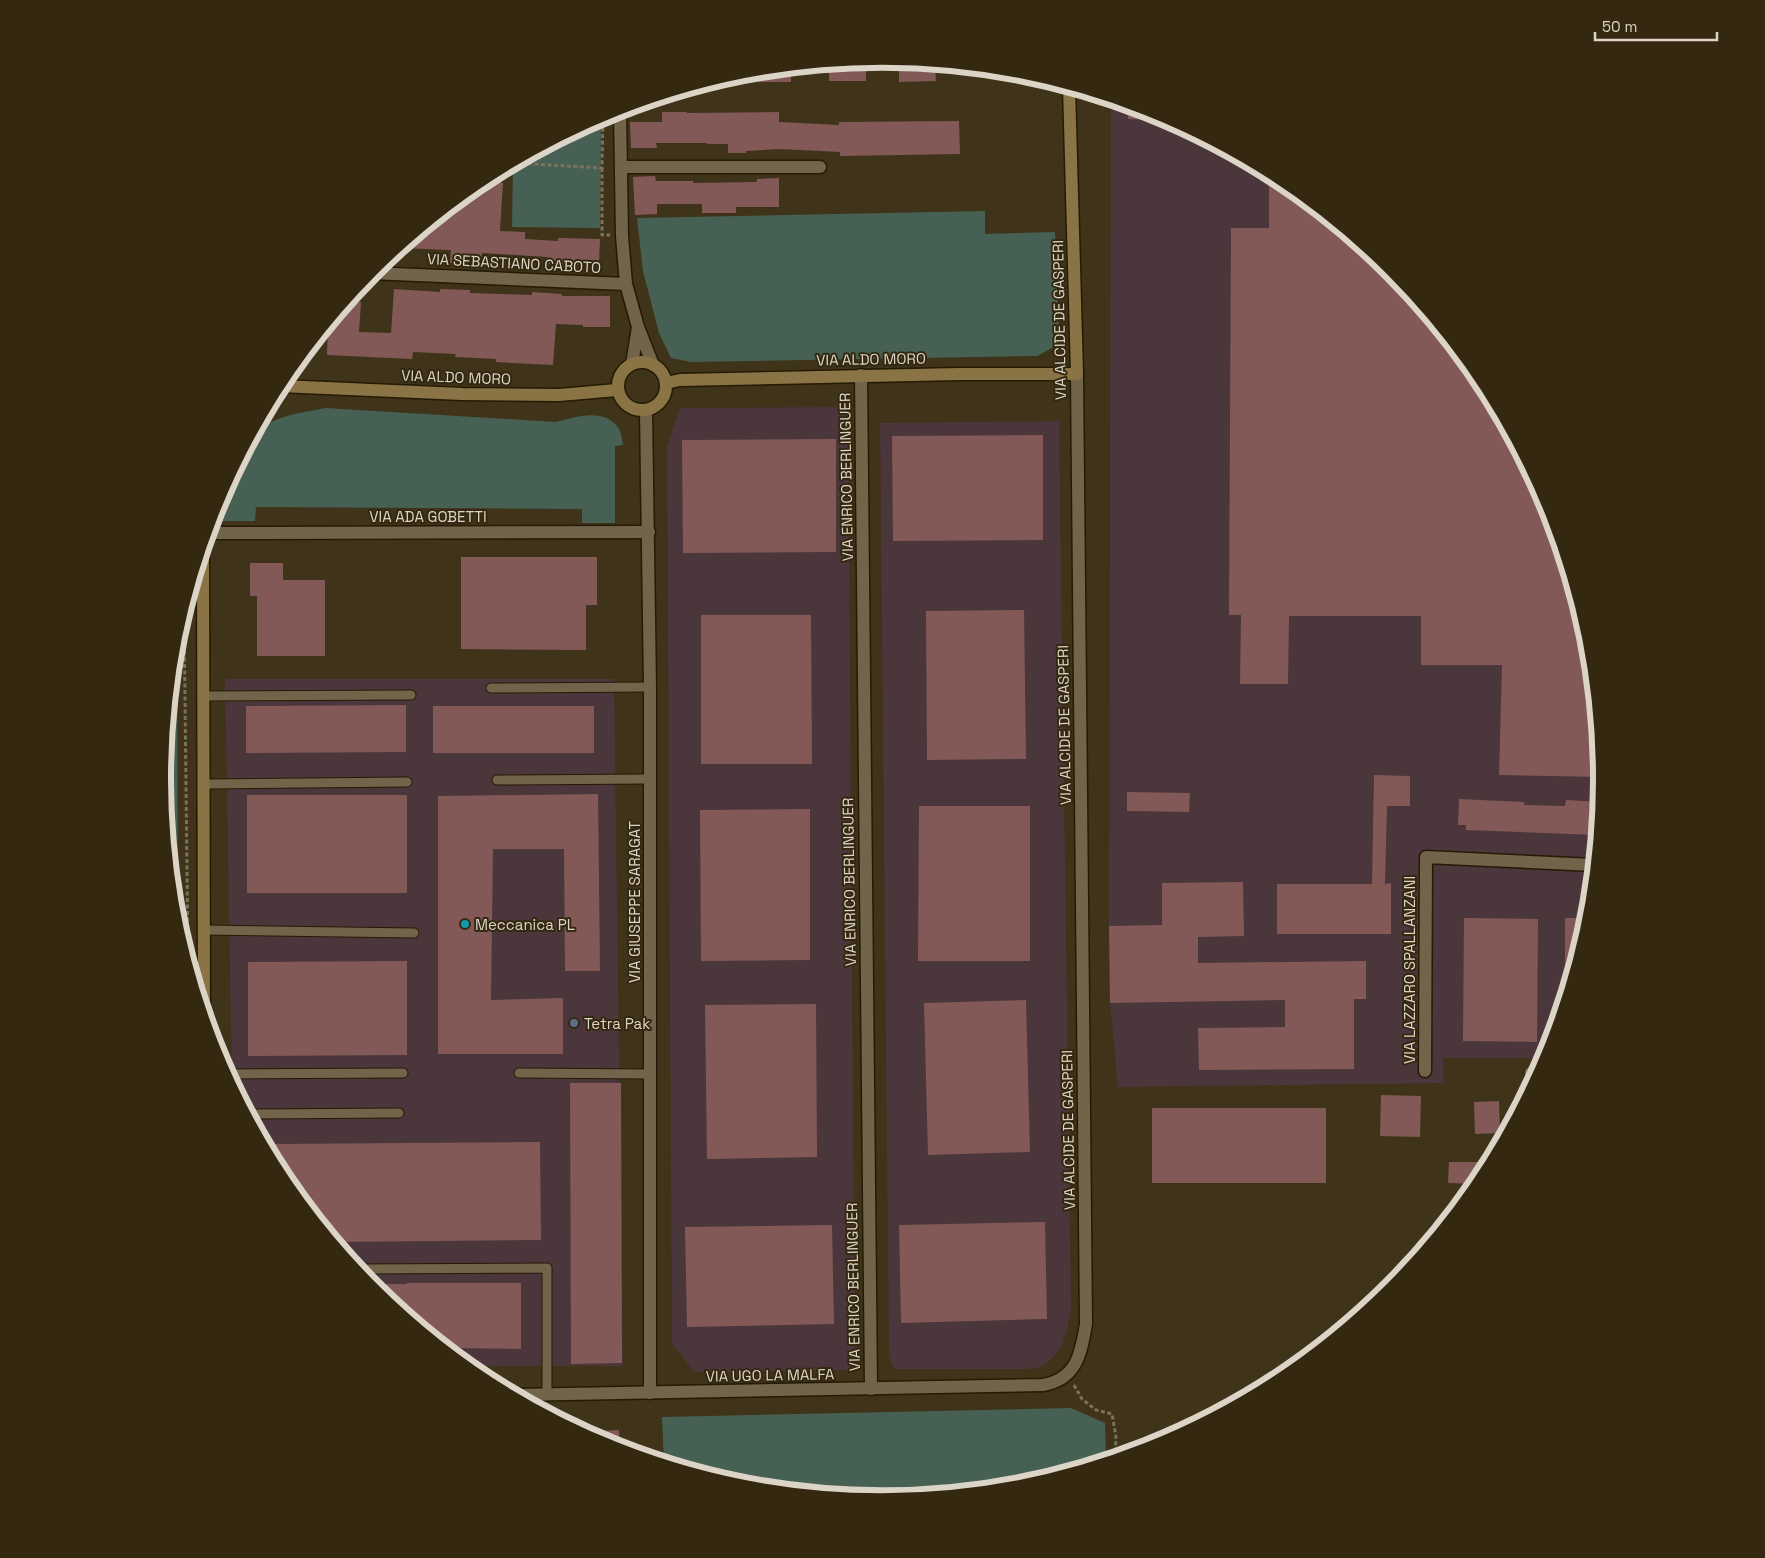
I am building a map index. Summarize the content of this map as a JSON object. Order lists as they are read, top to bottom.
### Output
{
  "streets": {
    "street": [
      "VIA SEBASTIANO CABOTO",
      "VIA ALCIDE DE GASPERI",
      "VIA ALDO MORO",
      "VIA ENRICO BERLINGUER",
      "VIA ADA GOBETTI",
      "VIA GIUSEPPE SARAGAT",
      "VIA LAZZARO SPALLANZANI",
      "VIA UGO LA MALFA"
    ]
  },
  "crossings": [
    ["VIA ALCIDE DE GASPERI", "VIA ALDO MORO"],
    ["VIA ALCIDE DE GASPERI", "VIA UGO LA MALFA"],
    ["VIA ALDO MORO", "VIA ENRICO BERLINGUER"],
    ["VIA ALDO MORO", "VIA GIUSEPPE SARAGAT"],
    ["VIA ENRICO BERLINGUER", "VIA UGO LA MALFA"],
    ["VIA ADA GOBETTI", "VIA GIUSEPPE SARAGAT"],
    ["VIA GIUSEPPE SARAGAT", "VIA UGO LA MALFA"]
  ],
  "places": ["Meccanica PL", "Tetra Pak"],
  "scale_bar": "50 m"
}
